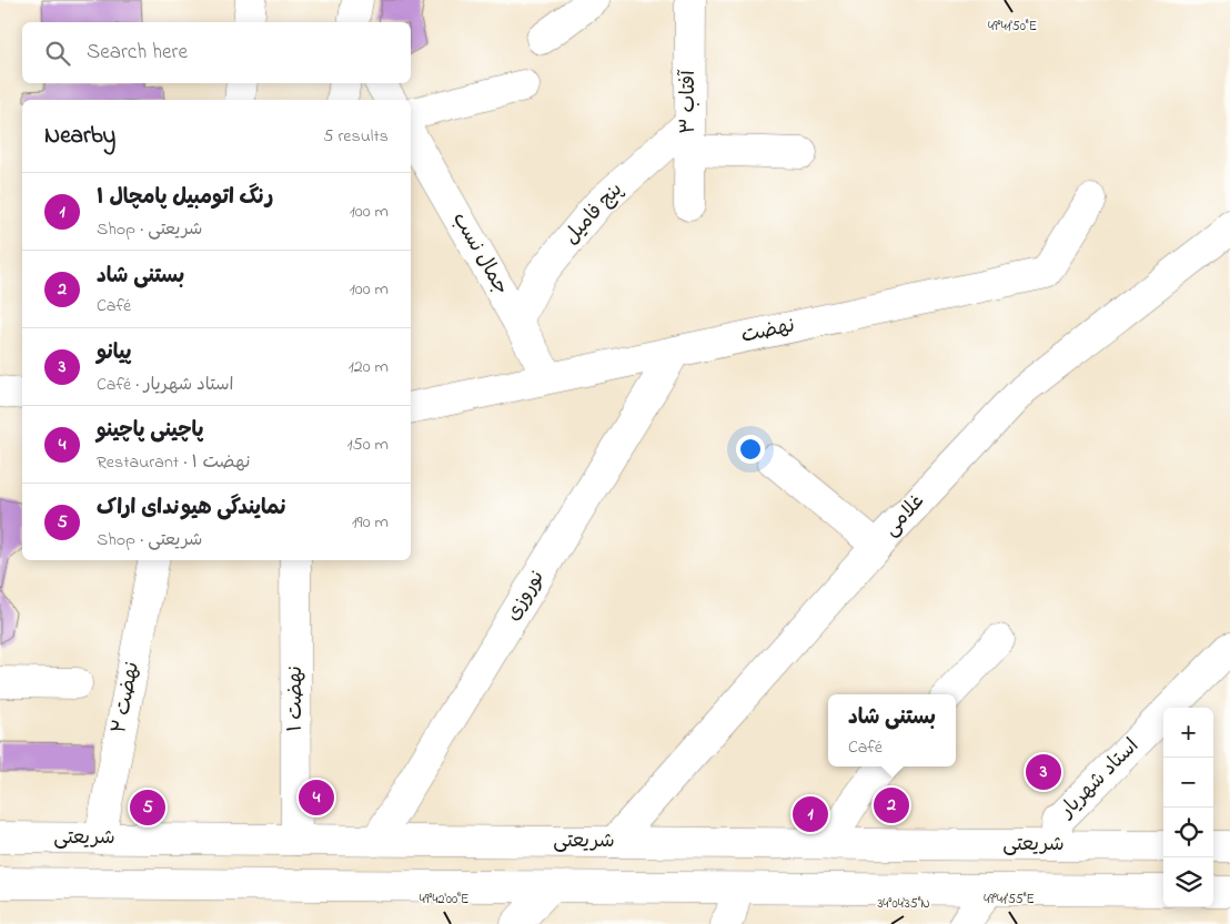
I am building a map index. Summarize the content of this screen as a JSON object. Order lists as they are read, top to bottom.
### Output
{
  "streets": {
    "street": [
      "آفتاب ۳",
      "پنج فامیل",
      "جمال نسب",
      "نهضت",
      "غلامی",
      "نوروزی",
      "نهضت ۲",
      "نهضت ۱",
      "استاد شهریار",
      "شریعتی"
    ]
  },
  "crossings": [
    ["آفتاب ۳", "پنج فامیل"],
    ["پنج فامیل", "جمال نسب"],
    ["جمال نسب", "نهضت"],
    ["نهضت", "نوروزی"],
    ["غلامی", "شریعتی"],
    ["نوروزی", "شریعتی"],
    ["نهضت ۲", "شریعتی"],
    ["نهضت ۱", "شریعتی"],
    ["استاد شهریار", "شریعتی"]
  ],
  "page": {
    "search": "Search here",
    "heading": ["Nearby", "5 results"],
    "list": [
      {
        "mark": "1",
        "name": "رنگ اتومبیل پامچال ۱",
        "note": "Shop · شریعتی",
        "value": "100 m"
      },
      {
        "mark": "2",
        "name": "بستنی شاد",
        "note": "Café",
        "value": "100 m"
      },
      {
        "mark": "3",
        "name": "پیانو",
        "note": "Café · استاد شهریار",
        "value": "120 m"
      },
      {
        "mark": "4",
        "name": "پاچینی پاچینو",
        "note": "Restaurant · نهضت ۱",
        "value": "150 m"
      },
      {
        "mark": "5",
        "name": "نمایندگی هیوندای اراک",
        "note": "Shop · شریعتی",
        "value": "190 m"
      }
    ],
    "popup": ["بستنی شاد", "Café"],
    "map_buttons": ["+", "−"],
    "pins": [
      "3",
      "4",
      "2",
      "5",
      "1"
    ]
  },
  "coordinates": [
    "49°41'50\"E",
    "49°42'00\"E",
    "49°41'55\"E",
    "34°04'35\"N"
  ]
}
